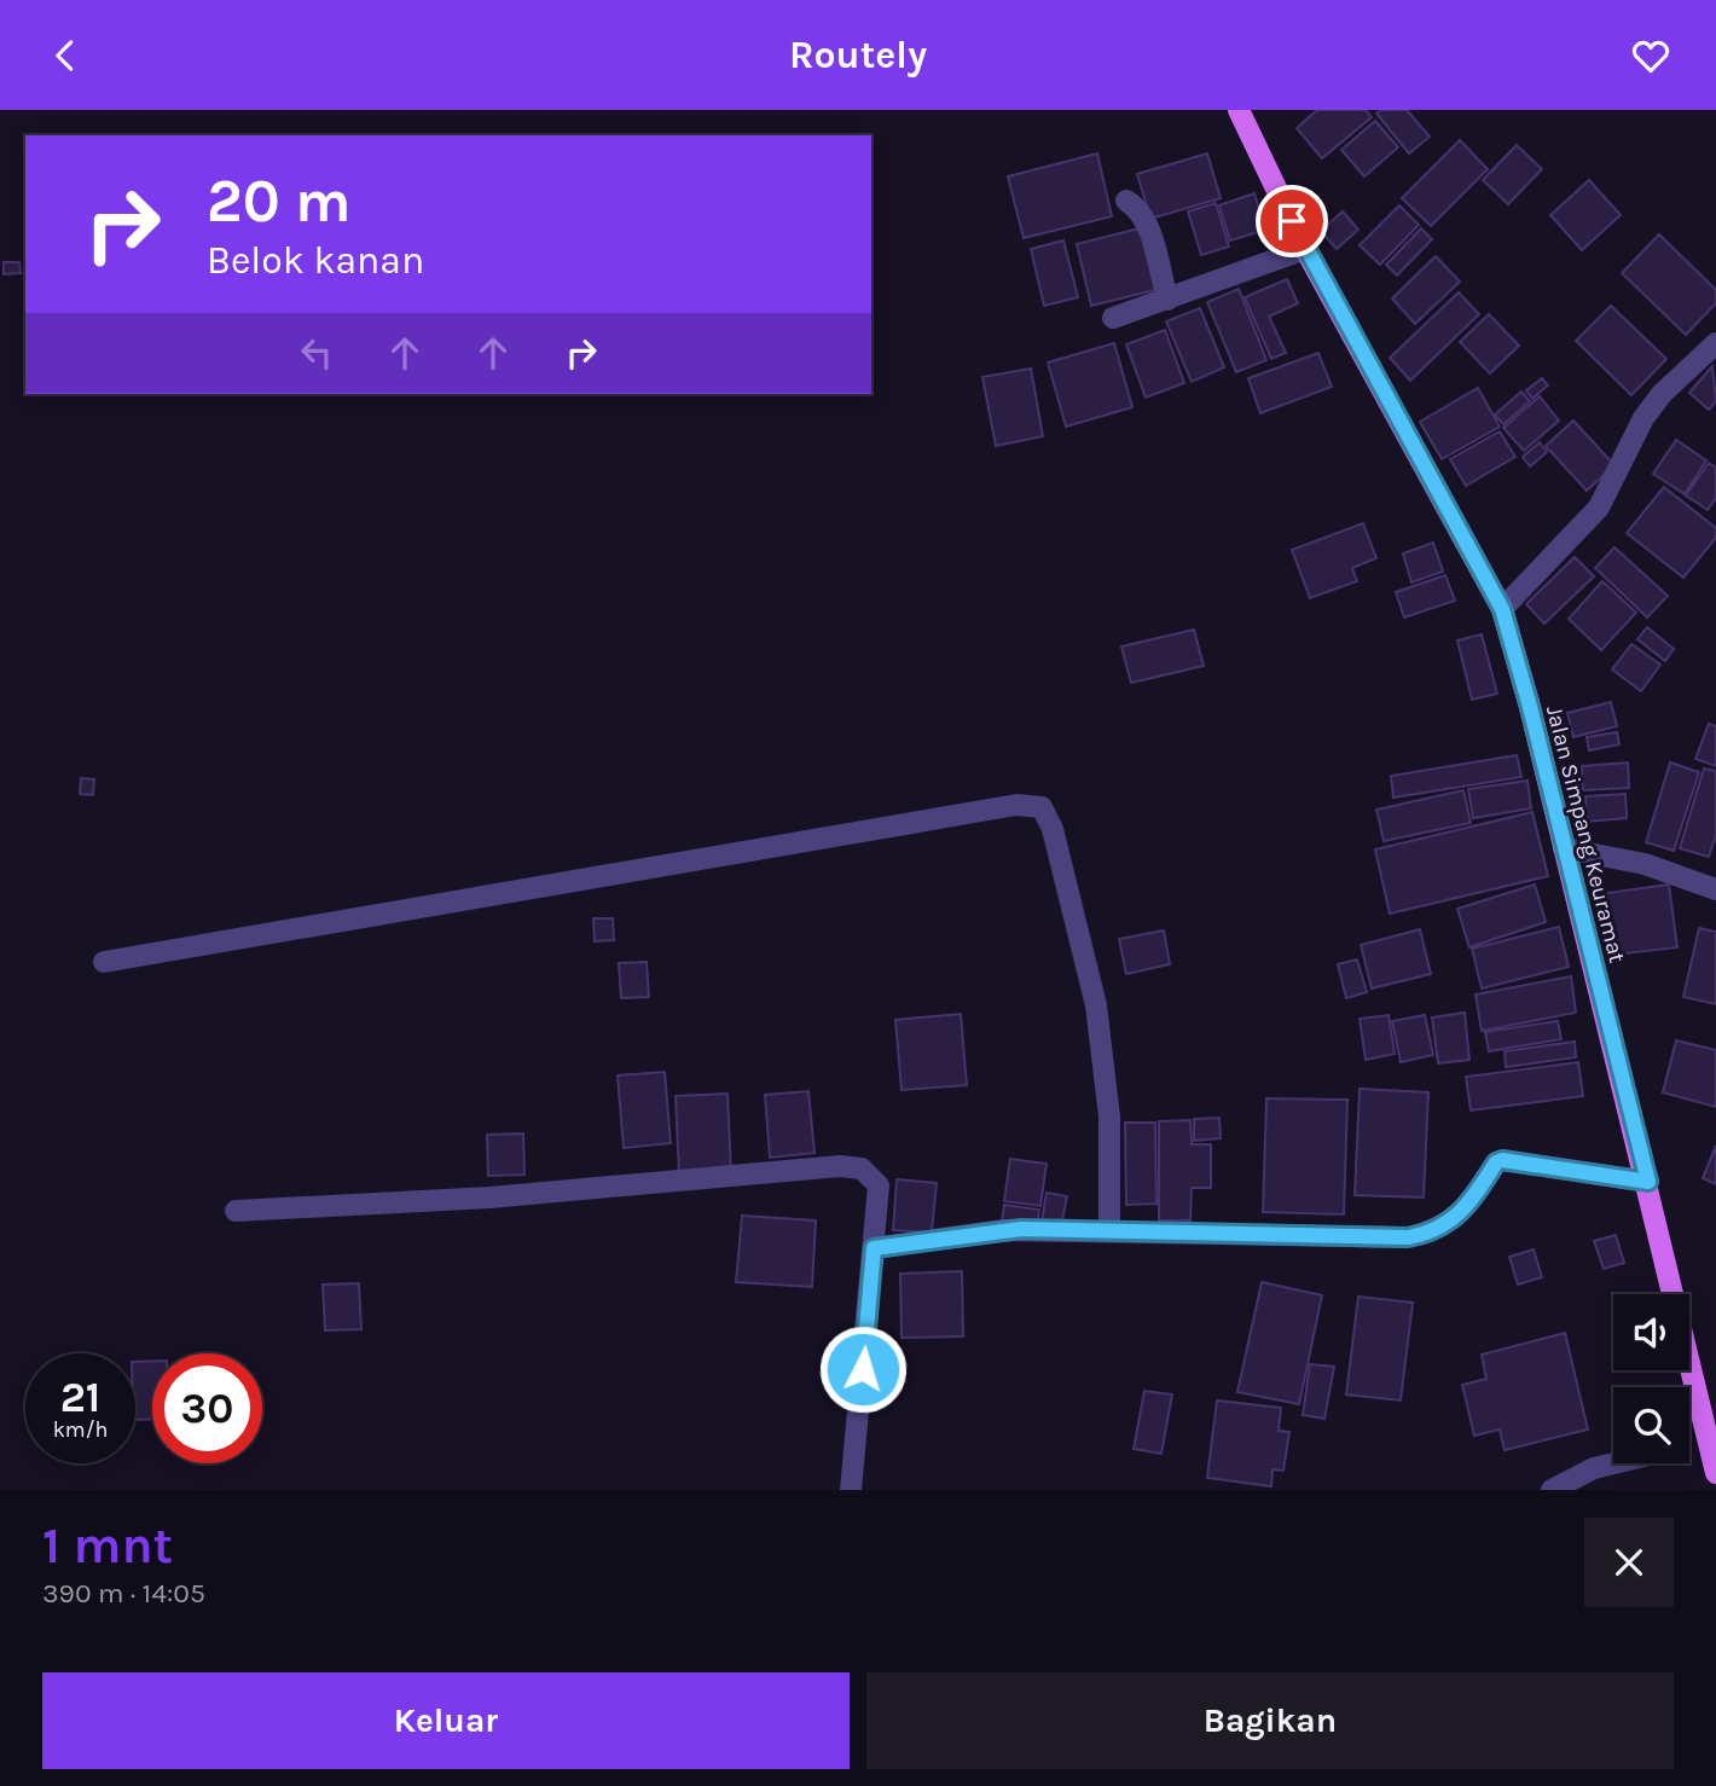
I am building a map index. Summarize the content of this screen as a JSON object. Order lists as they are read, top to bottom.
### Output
{
  "streets": {
    "main road": ["Jalan Simpang Keuramat"]
  },
  "page": {
    "header": "Routely",
    "turn": ["20 m", "Belok kanan"],
    "speed": "21 km/h",
    "limit": "30",
    "heading": ["1 mnt", "390 m · 14:05"],
    "buttons": ["Keluar", "Bagikan"]
  }
}
